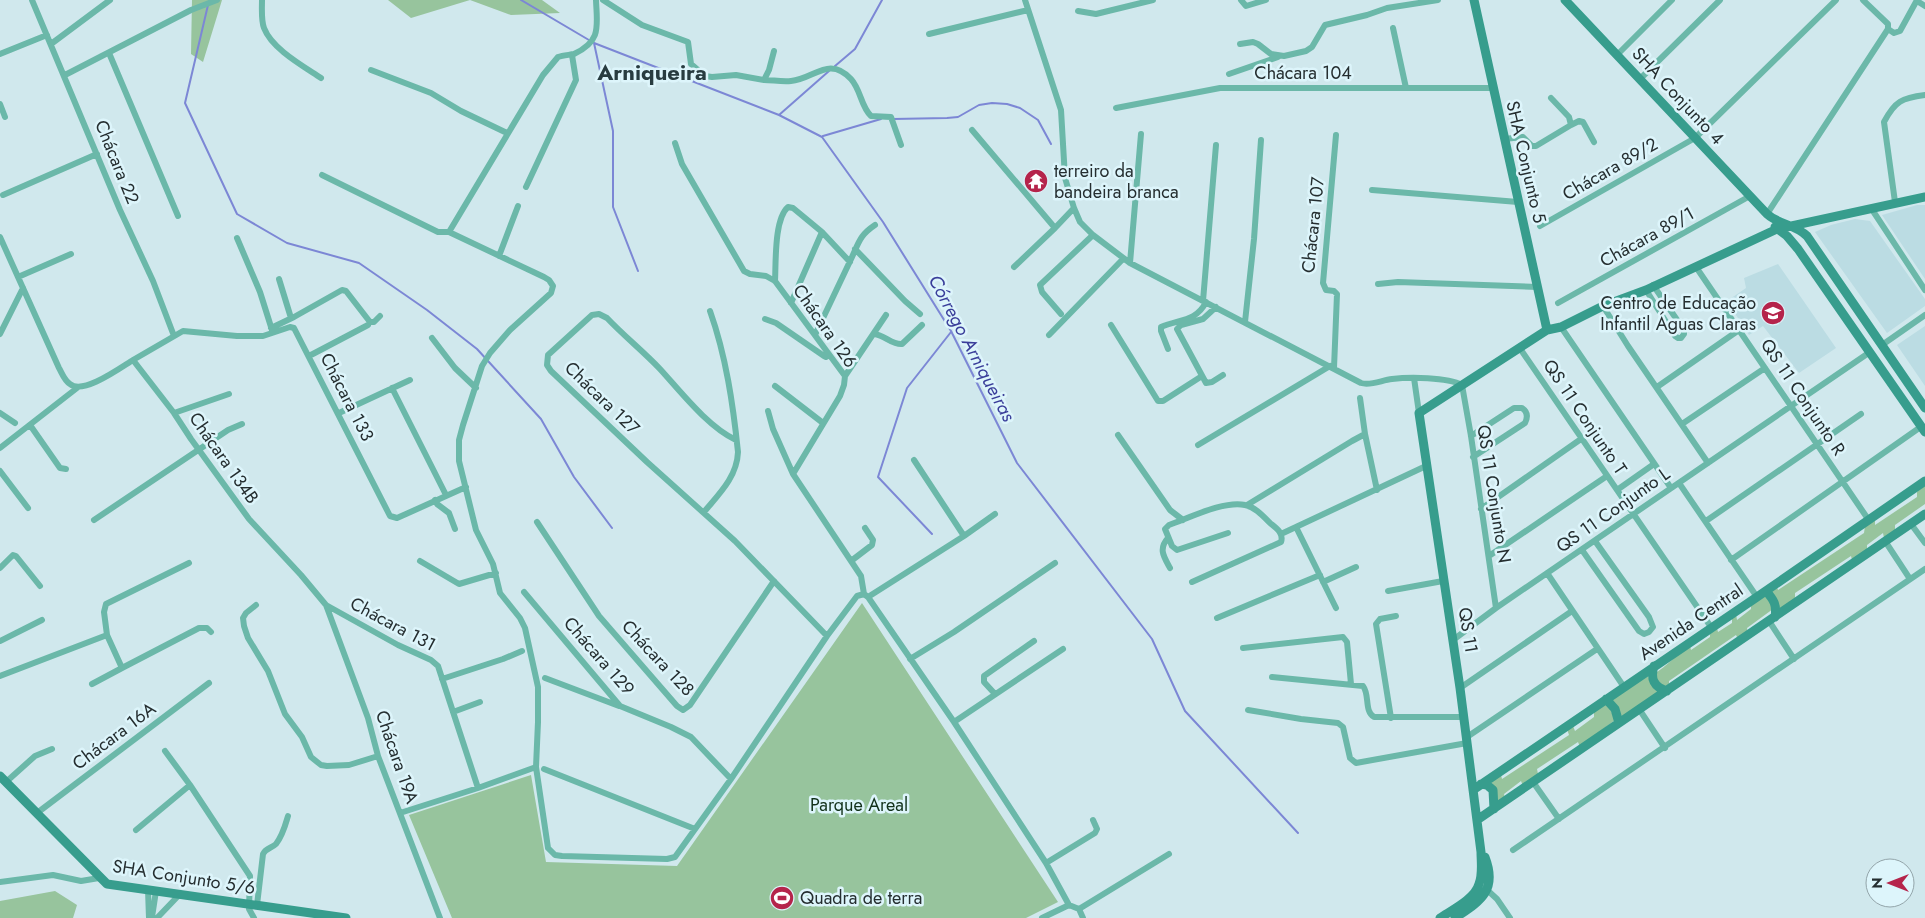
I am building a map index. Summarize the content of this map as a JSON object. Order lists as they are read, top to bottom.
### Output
{
  "streets": {
    "street": [
      "Chácara 104",
      "SHA Conjunto 4",
      "Chácara 22",
      "SHA Conjunto 5",
      "Chácara 89/2",
      "Chácara 107",
      "Chácara 89/1",
      "Chácara 126",
      "Chácara 133",
      "QS 11 Conjunto R",
      "Chácara 127",
      "QS 11 Conjunto T",
      "Chácara 134B",
      "QS 11 Conjunto N",
      "QS 11 Conjunto L",
      "Avenida Central",
      "Chácara 131",
      "QS 11",
      "Chácara 129",
      "Chácara 128",
      "Chácara 16A",
      "Chácara 19A",
      "SHA Conjunto 5/6"
    ]
  },
  "crossings": [
    ["Chácara 104", "SHA Conjunto 5"],
    ["SHA Conjunto 4", "Chácara 89/2"],
    ["SHA Conjunto 4", "Chácara 89/1"],
    ["SHA Conjunto 4", "QS 11 Conjunto L"],
    ["Chácara 22", "Chácara 133"],
    ["QS 11 Conjunto R", "QS 11 Conjunto L"],
    ["QS 11 Conjunto R", "Avenida Central"],
    ["Chácara 127", "Chácara 128"],
    ["QS 11 Conjunto T", "QS 11 Conjunto L"],
    ["QS 11 Conjunto T", "Avenida Central"],
    ["Chácara 134B", "Chácara 131"],
    ["Chácara 134B", "Chácara 19A"],
    ["QS 11 Conjunto N", "QS 11 Conjunto L"],
    ["QS 11 Conjunto L", "QS 11"],
    ["Avenida Central", "QS 11"],
    ["Chácara 131", "Chácara 19A"],
    ["Chácara 16A", "SHA Conjunto 5/6"]
  ],
  "districts": ["Arniqueira"],
  "water": ["Córrego Arniqueiras"],
  "parks": ["Parque Areal"],
  "places": {
    "temple": ["terreiro da bandeira branca"],
    "school or university": ["Centro de Educação Infantil Águas Claras"],
    "sports": ["Quadra de terra"]
  },
  "north": "left"
}
